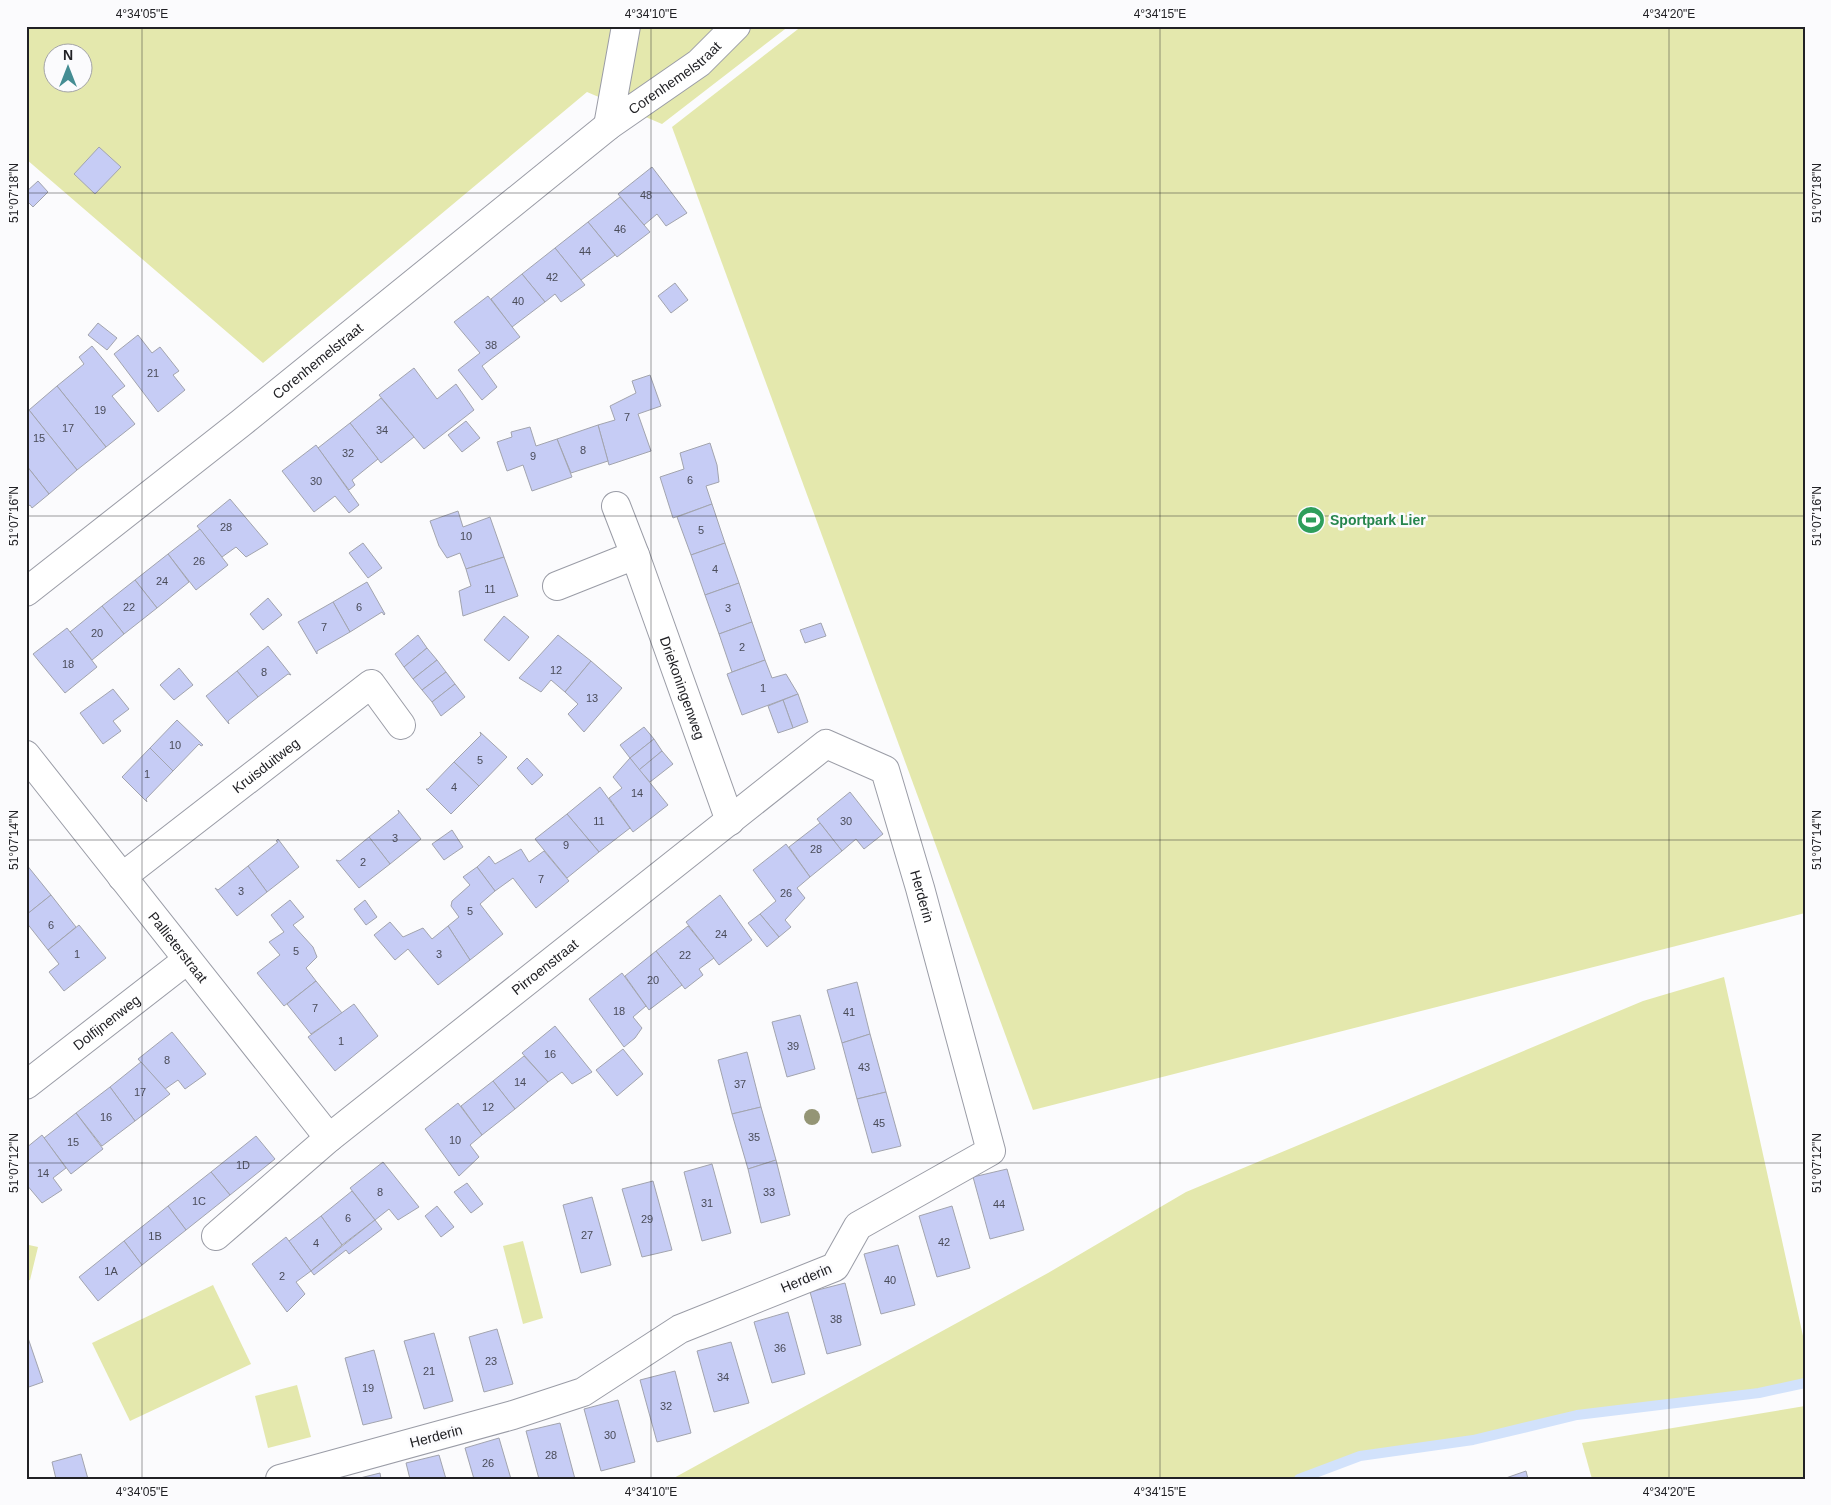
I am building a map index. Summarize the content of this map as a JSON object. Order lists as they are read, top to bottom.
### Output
{
  "streets": {
    "street": [
      "Corenhemelstraat",
      "Driekoningenweg",
      "Kruisduitweg",
      "Herderin",
      "Pallieterstraat",
      "Pirroenstraat",
      "Dolfijnenweg"
    ]
  },
  "crossings": [
    ["Driekoningenweg", "Pirroenstraat"],
    ["Kruisduitweg", "Pallieterstraat"],
    ["Herderin", "Pirroenstraat"],
    ["Pallieterstraat", "Pirroenstraat"],
    ["Pallieterstraat", "Dolfijnenweg"]
  ],
  "places": {
    "sports": ["Sportpark Lier"]
  },
  "house_numbers": [
    "48",
    "46",
    "44",
    "42",
    "40",
    "38",
    "21",
    "19",
    "7",
    "17",
    "34",
    "15",
    "8",
    "32",
    "9",
    "6",
    "30",
    "28",
    "5",
    "10",
    "26",
    "4",
    "24",
    "11",
    "22",
    "6",
    "3",
    "7",
    "20",
    "2",
    "18",
    "12",
    "8",
    "1",
    "13",
    "10",
    "5",
    "1",
    "4",
    "14",
    "11",
    "30",
    "3",
    "9",
    "28",
    "2",
    "7",
    "3",
    "26",
    "5",
    "6",
    "24",
    "5",
    "1",
    "3",
    "22",
    "20",
    "7",
    "18",
    "41",
    "1",
    "39",
    "16",
    "8",
    "43",
    "14",
    "37",
    "17",
    "12",
    "16",
    "45",
    "35",
    "10",
    "15",
    "1D",
    "14",
    "8",
    "33",
    "1C",
    "31",
    "44",
    "6",
    "29",
    "27",
    "1B",
    "42",
    "4",
    "1A",
    "2",
    "40",
    "38",
    "36",
    "23",
    "21",
    "34",
    "19",
    "32",
    "30",
    "28",
    "26"
  ],
  "north": "top",
  "coordinates": [
    "4°34'05\"E",
    "4°34'10\"E",
    "4°34'15\"E",
    "4°34'20\"E",
    "51°07'18\"N",
    "51°07'16\"N",
    "51°07'14\"N",
    "51°07'12\"N"
  ]
}
